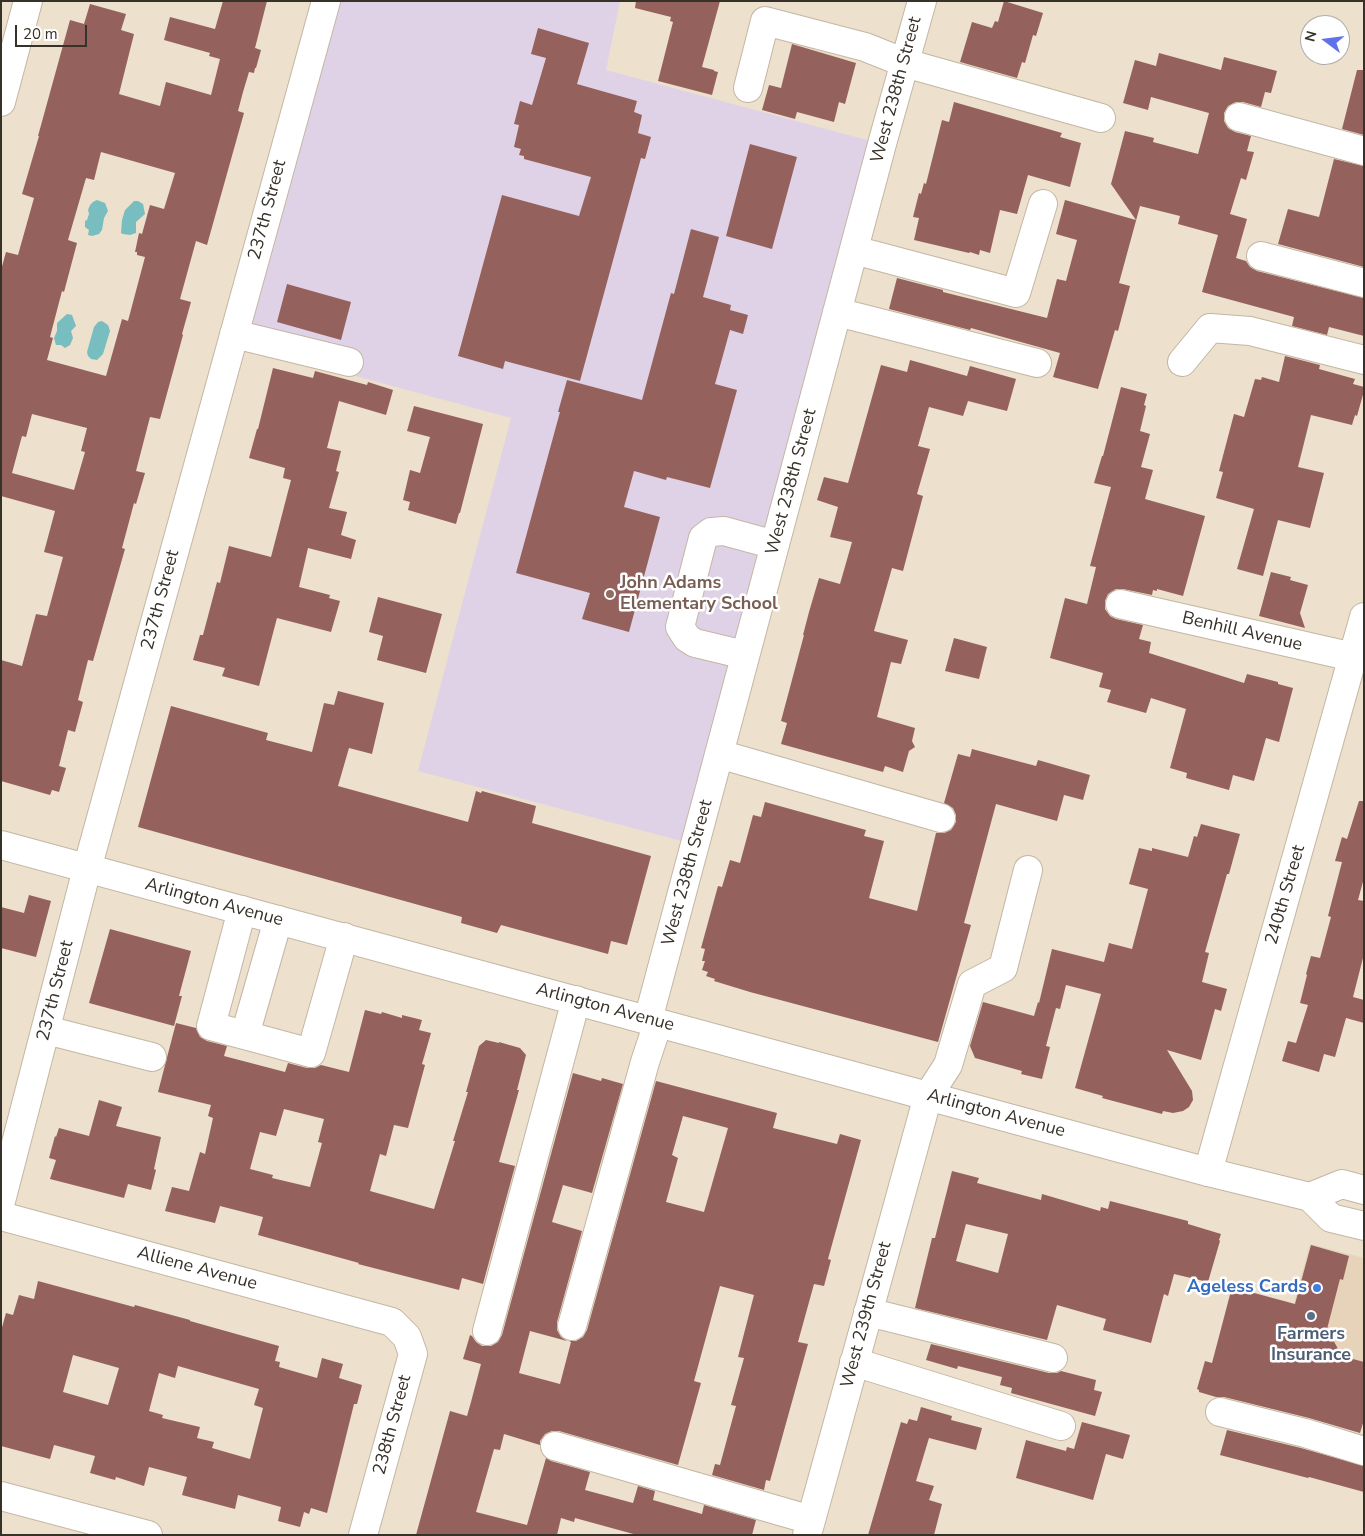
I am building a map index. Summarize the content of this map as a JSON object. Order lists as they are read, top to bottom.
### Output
{
  "streets": {
    "street": [
      "West 238th Street",
      "237th Street",
      "Benhill Avenue",
      "240th Street",
      "Arlington Avenue",
      "Alliene Avenue",
      "West 239th Street",
      "238th Street"
    ]
  },
  "crossings": [
    ["West 238th Street", "Arlington Avenue"],
    ["237th Street", "Arlington Avenue"],
    ["Benhill Avenue", "240th Street"],
    ["240th Street", "Arlington Avenue"],
    ["Arlington Avenue", "West 239th Street"],
    ["Alliene Avenue", "238th Street"]
  ],
  "places": ["John Adams Elementary School", "Ageless Cards", "Farmers Insurance"],
  "scale_bar": "20 m",
  "north": "left"
}
